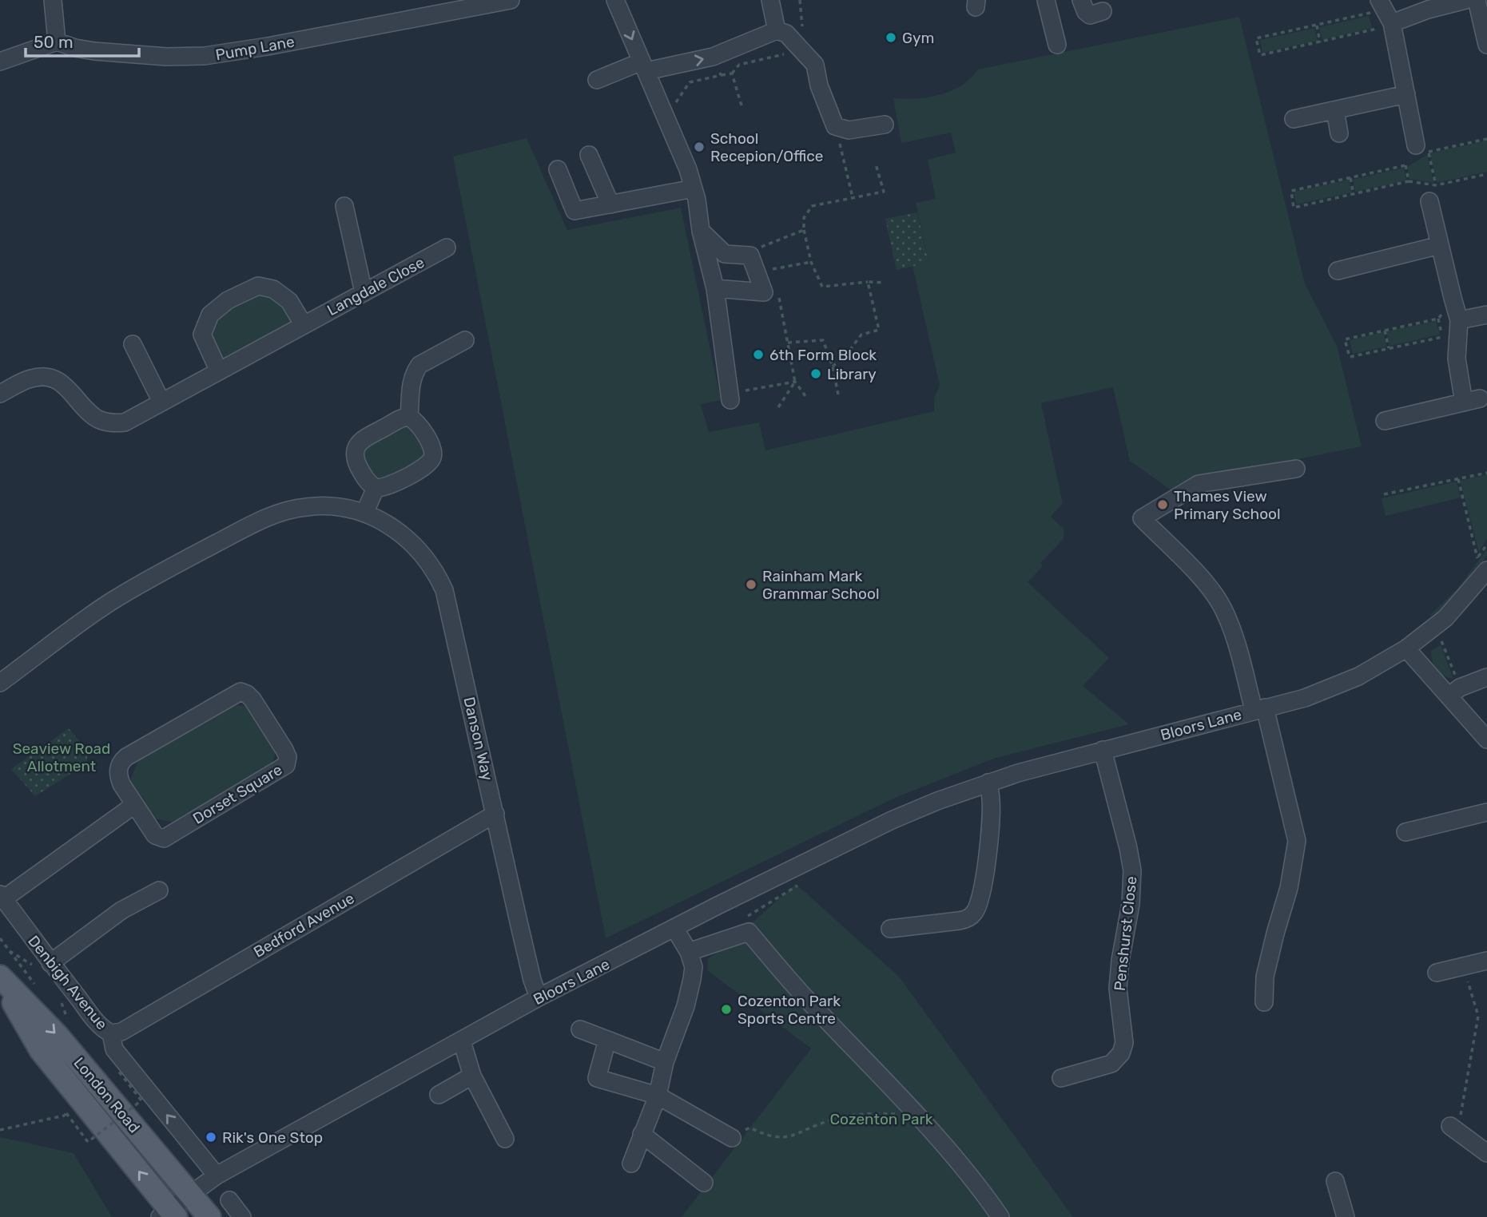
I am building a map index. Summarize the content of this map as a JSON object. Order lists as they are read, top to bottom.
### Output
{
  "streets": {
    "main road": ["London Road"],
    "street": [
      "Pump Lane",
      "Langdale Close",
      "Bloors Lane",
      "Danson Way",
      "Dorset Square",
      "Bedford Avenue",
      "Penshurst Close",
      "Denbigh Avenue"
    ]
  },
  "crossings": [
    ["Bloors Lane", "Danson Way"],
    ["Bloors Lane", "Penshurst Close"],
    ["Bloors Lane", "Denbigh Avenue"],
    ["Bloors Lane", "London Road"],
    ["Danson Way", "Bedford Avenue"],
    ["Bedford Avenue", "Denbigh Avenue"]
  ],
  "one_way": ["Denbigh Avenue"],
  "parks": ["Seaview Road Allotment", "Cozenton Park"],
  "places": [
    "Gym",
    "School Recepion/Office",
    "6th Form Block",
    "Library",
    "Thames View Primary School",
    "Rainham Mark Grammar School",
    "Cozenton Park Sports Centre",
    "Rik's One Stop"
  ],
  "scale_bar": "50 m"
}
